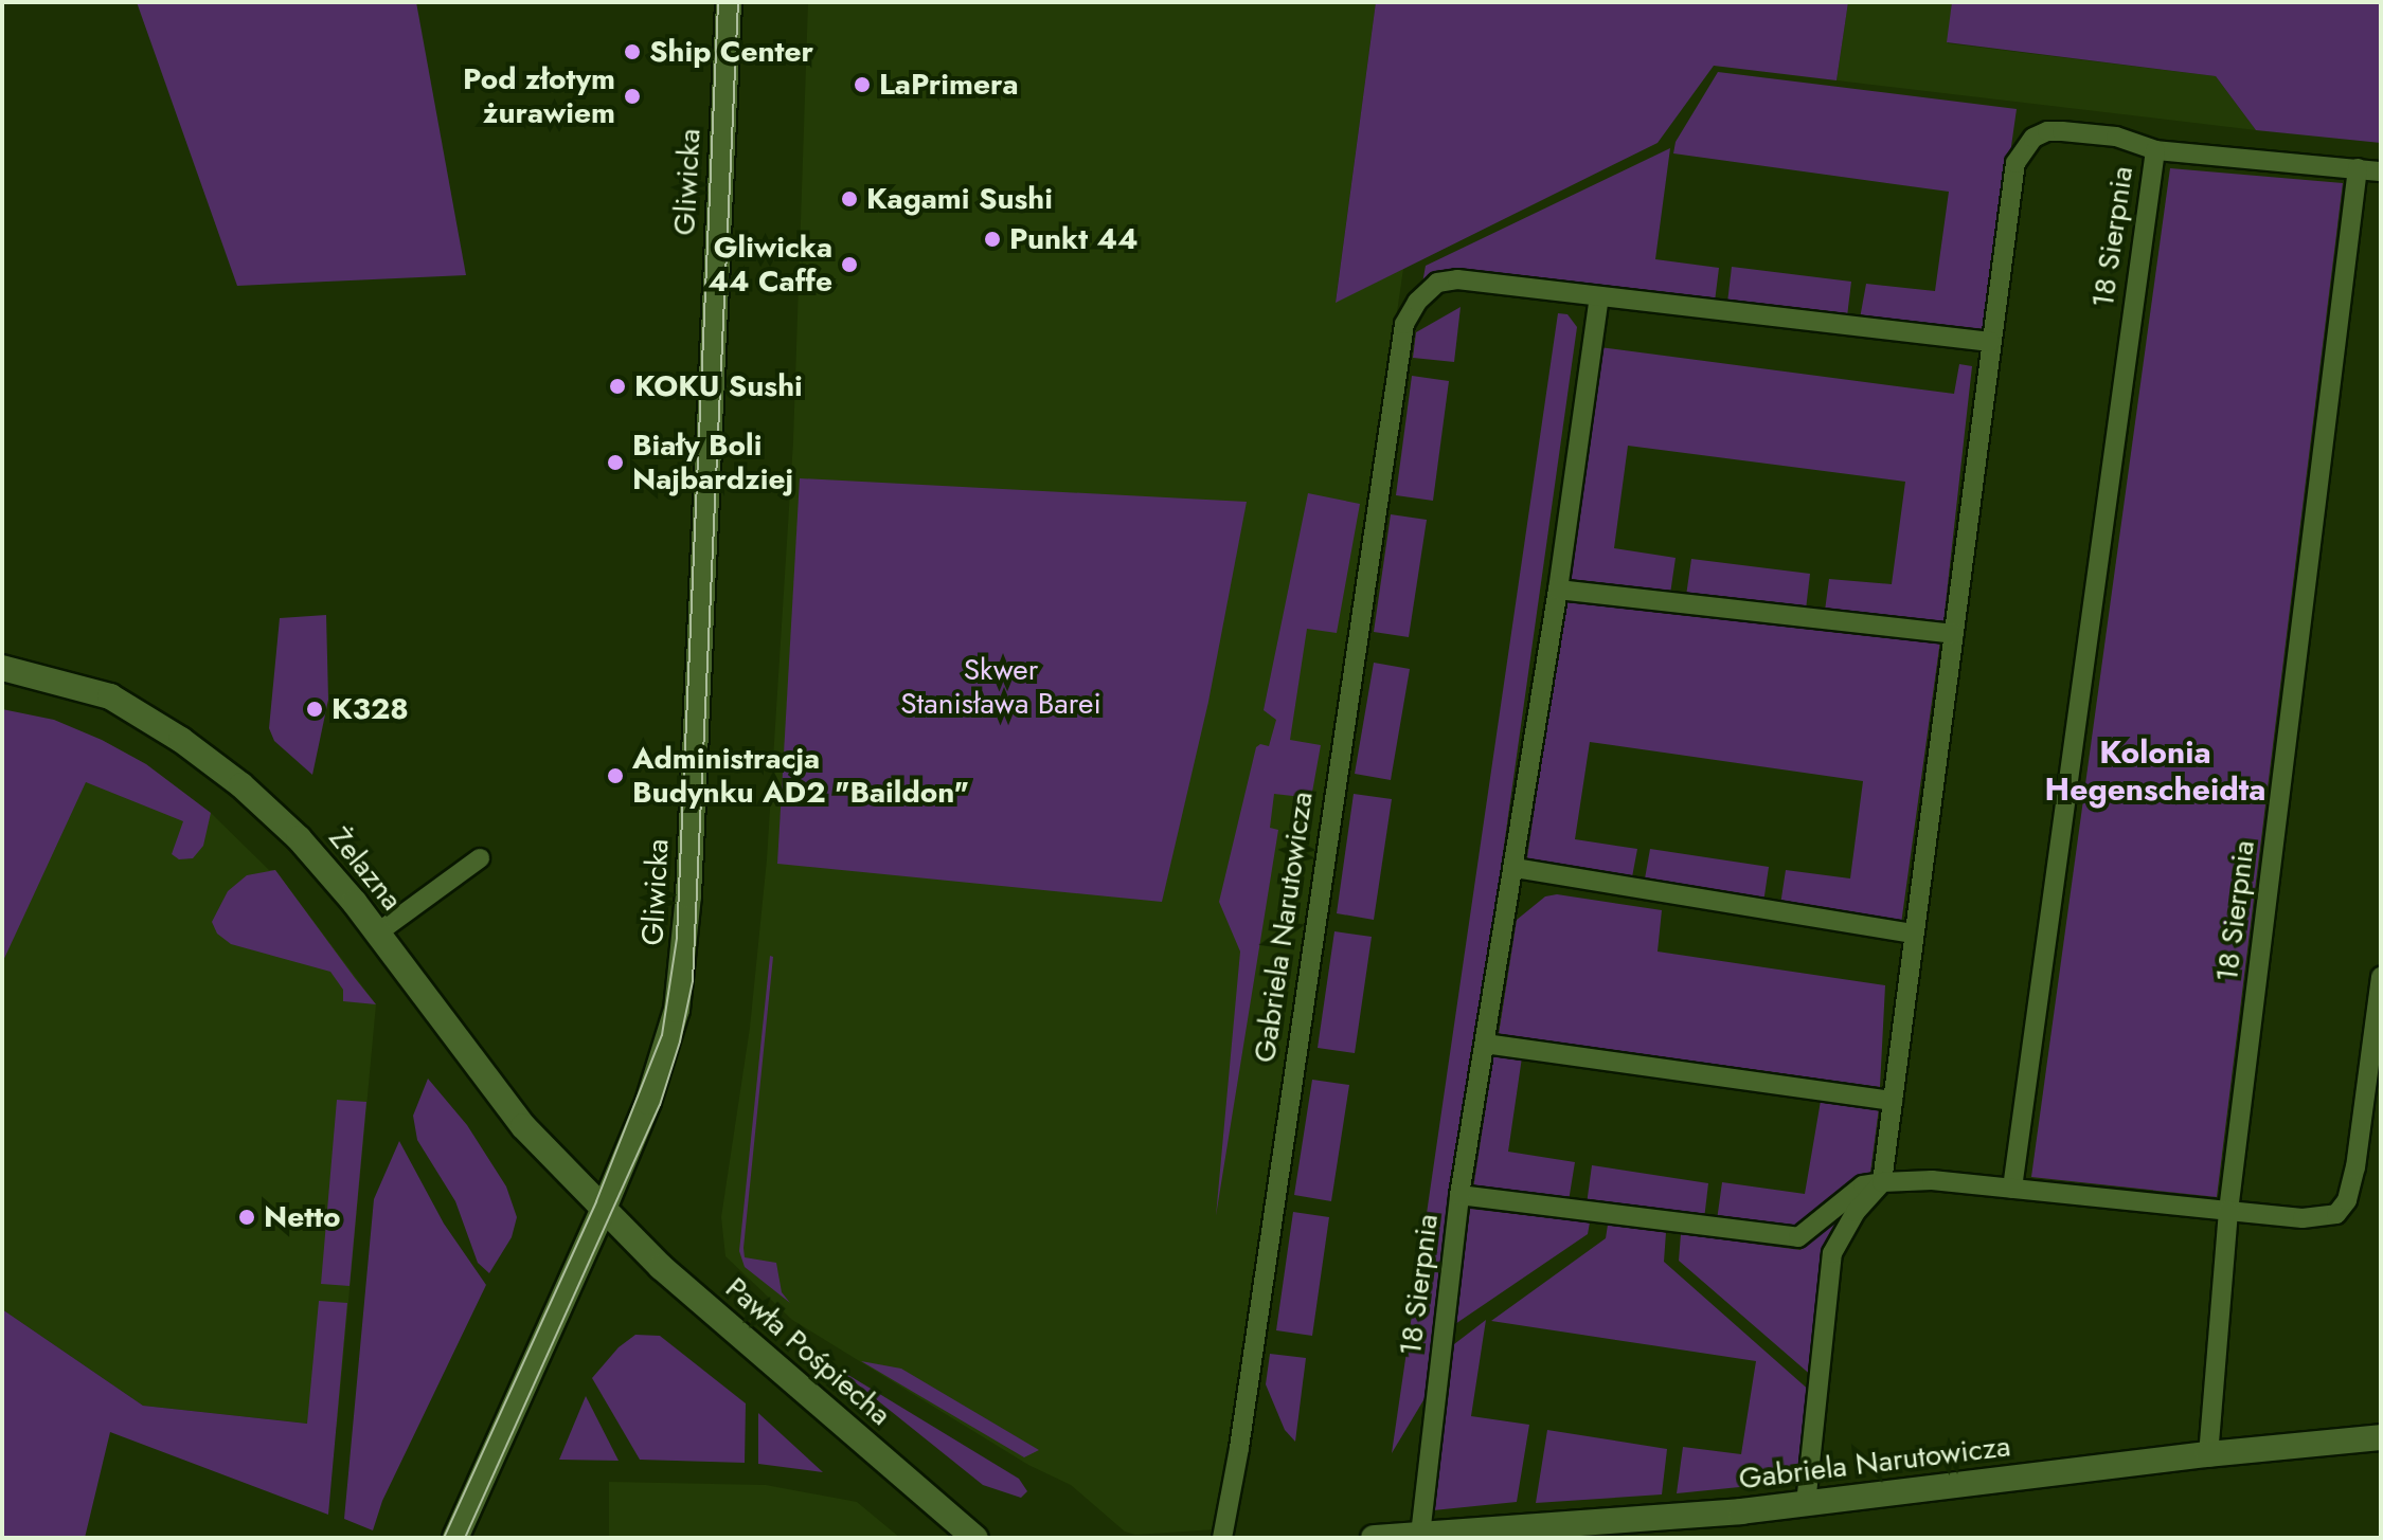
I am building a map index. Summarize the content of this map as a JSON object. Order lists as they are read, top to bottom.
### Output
{
  "streets": {
    "street": [
      "Gliwicka",
      "Żelazna",
      "Gabriela Narutowicza",
      "Pawła Pośpiecha"
    ],
    "lane": ["18 Sierpnia"]
  },
  "crossings": [
    ["Gliwicka", "Żelazna"],
    ["Gliwicka", "Pawła Pośpiecha"],
    ["18 Sierpnia", "Gabriela Narutowicza"],
    ["Żelazna", "Pawła Pośpiecha"]
  ],
  "districts": ["Kolonia Hegenscheidta"],
  "parks": ["Skwer Stanisława Barei"],
  "places": [
    "Ship Center",
    "LaPrimera",
    "Pod złotym żurawiem",
    "Kagami Sushi",
    "Punkt 44",
    "Gliwicka 44 Caffe",
    "KOKU Sushi",
    "Biały Boli Najbardziej",
    "K328",
    "Administracja Budynku AD2 \"Baildon\"",
    "Netto"
  ]
}
